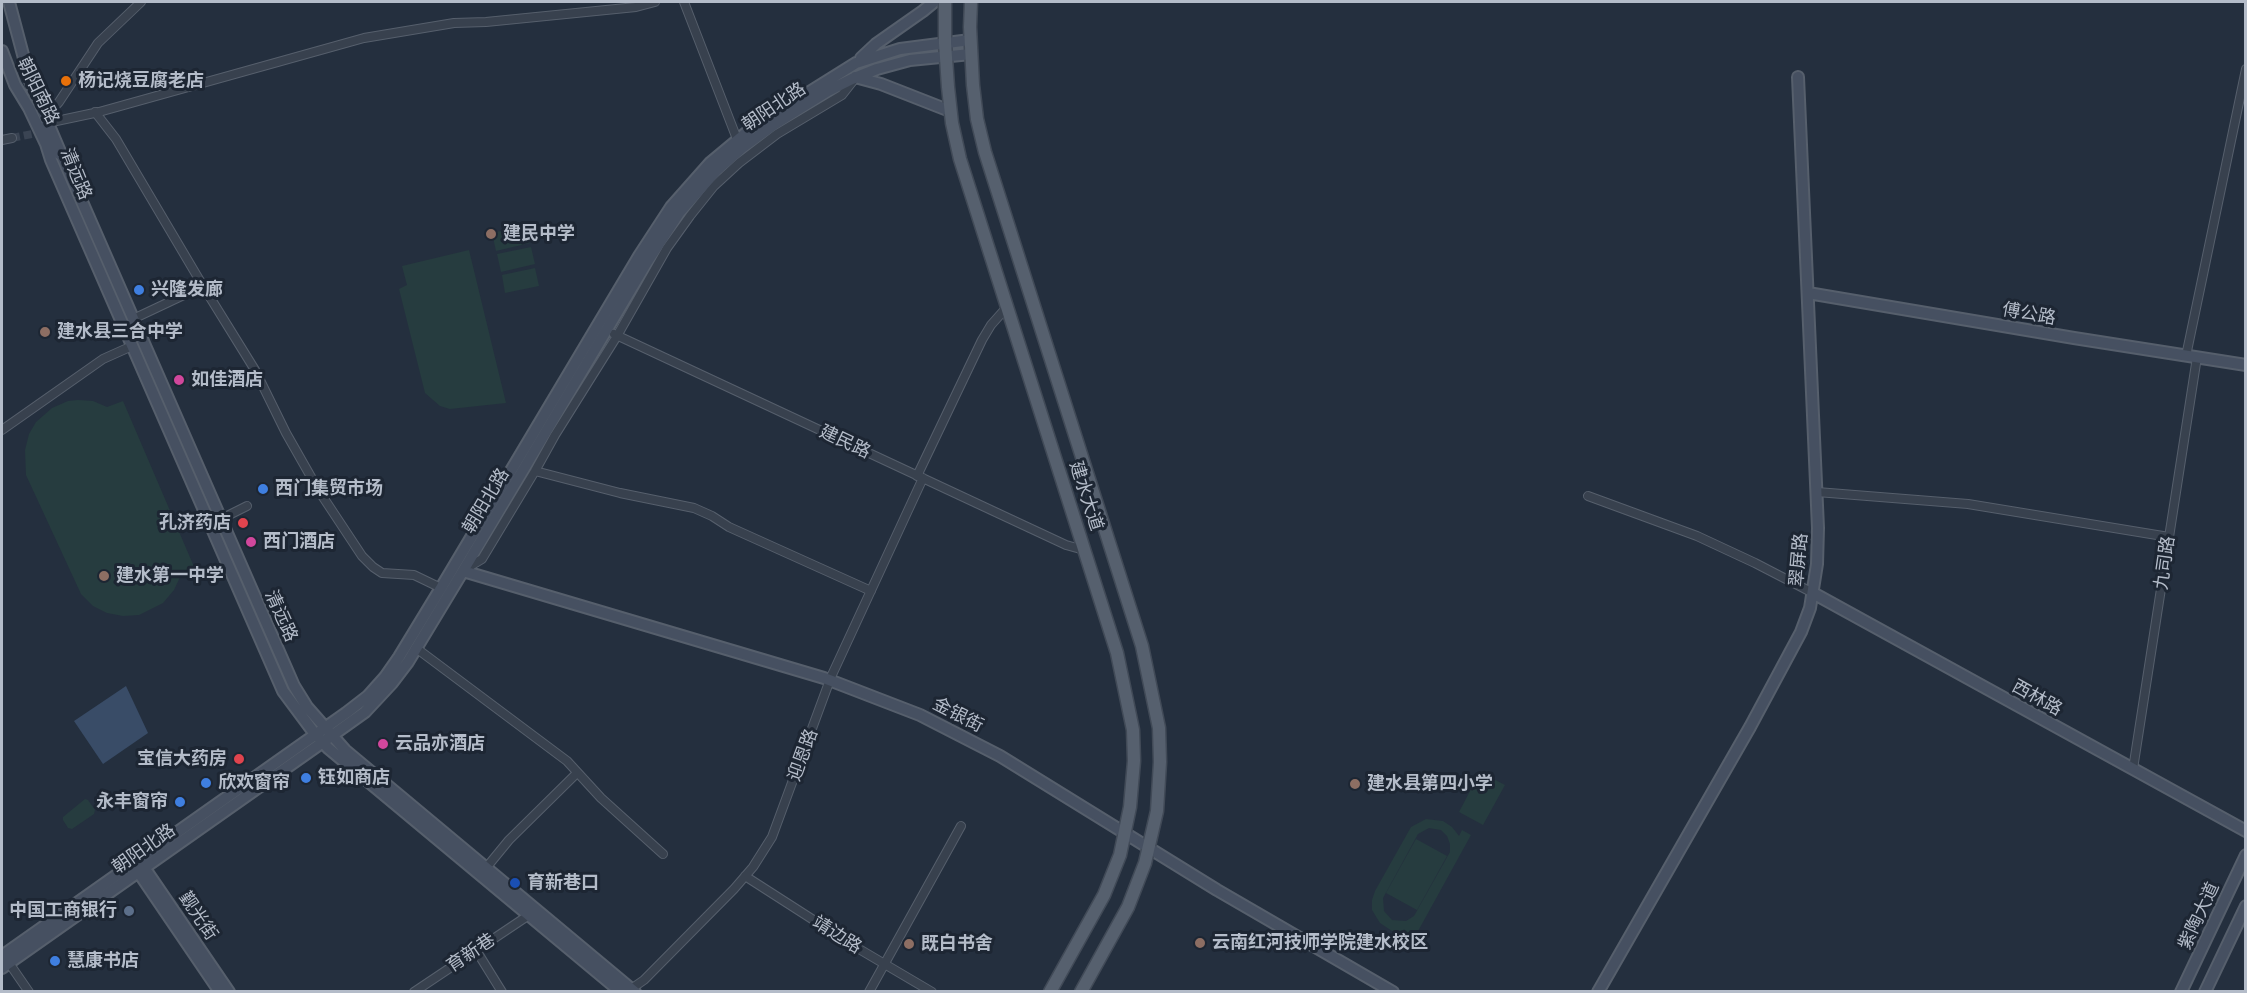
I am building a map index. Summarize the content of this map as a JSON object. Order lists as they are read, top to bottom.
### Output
{
  "streets": {
    "main road": [
      "朝阳南路",
      "朝阳北路",
      "清远路",
      "傅公路",
      "建水大道",
      "翠屏路",
      "西林路",
      "金银街",
      "觐光街",
      "紫陶大道"
    ],
    "street": [
      "建民路",
      "九司路",
      "迎恩路",
      "靖边路",
      "育新巷"
    ]
  },
  "crossings": [
    ["朝阳南路", "清远路"],
    ["朝阳北路", "清远路"],
    ["朝阳北路", "建民路"],
    ["朝阳北路", "建水大道"],
    ["朝阳北路", "金银街"],
    ["朝阳北路", "觐光街"],
    ["清远路", "迎恩路"],
    ["清远路", "育新巷"],
    ["傅公路", "翠屏路"],
    ["傅公路", "九司路"],
    ["建民路", "建水大道"],
    ["建民路", "迎恩路"],
    ["建水大道", "金银街"],
    ["建水大道", "迎恩路"],
    ["翠屏路", "西林路"],
    ["九司路", "西林路"],
    ["金银街", "迎恩路"],
    ["迎恩路", "靖边路"]
  ],
  "places": [
    "杨记烧豆腐老店",
    "建民中学",
    "兴隆发廊",
    "建水县三合中学",
    "如佳酒店",
    "西门集贸市场",
    "孔济药店",
    "西门酒店",
    "建水第一中学",
    "云品亦酒店",
    "宝信大药房",
    "钰如商店",
    "欣欢窗帘",
    "建水县第四小学",
    "永丰窗帘",
    "育新巷口",
    "中国工商银行",
    "云南红河技师学院建水校区",
    "既白书舍",
    "慧康书店"
  ]
}
